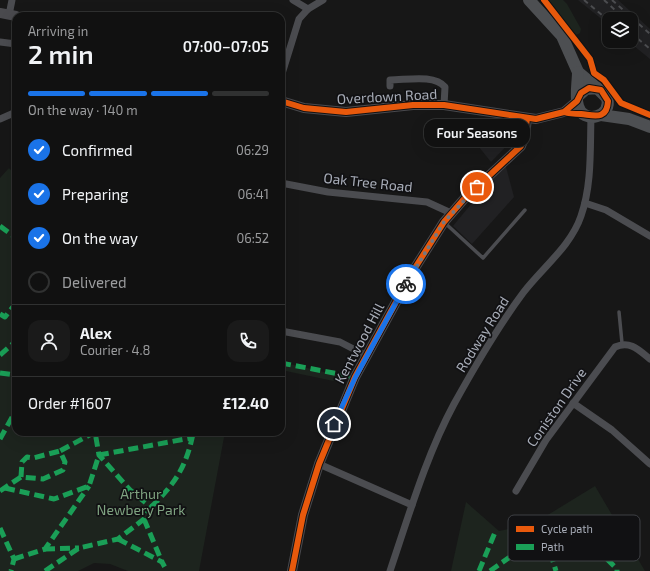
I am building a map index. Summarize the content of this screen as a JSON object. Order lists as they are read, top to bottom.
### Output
{
  "streets": {
    "street": [
      "Overdown Road",
      "Oak Tree Road",
      "Rodway Road",
      "Kentwood Hill",
      "Coniston Drive"
    ]
  },
  "crossings": [
    ["Overdown Road", "Rodway Road"],
    ["Overdown Road", "Kentwood Hill"],
    ["Oak Tree Road", "Kentwood Hill"]
  ],
  "parks": ["Arthur Newbery Park"],
  "places": ["Four Seasons"],
  "legend": ["Cycle path", "Path"],
  "page": {
    "heading": ["2 min", "Arriving in", "07:00–07:05"],
    "panel": [
      "Alex",
      "Courier · 4.8",
      "Order #1607",
      "£12.40"
    ],
    "bar": "On the way · 140 m",
    "bubble": "Four Seasons",
    "list": [
      ["Confirmed", "06:29"],
      ["Preparing", "06:41"],
      ["On the way", "06:52"],
      "Delivered"
    ]
  }
}
